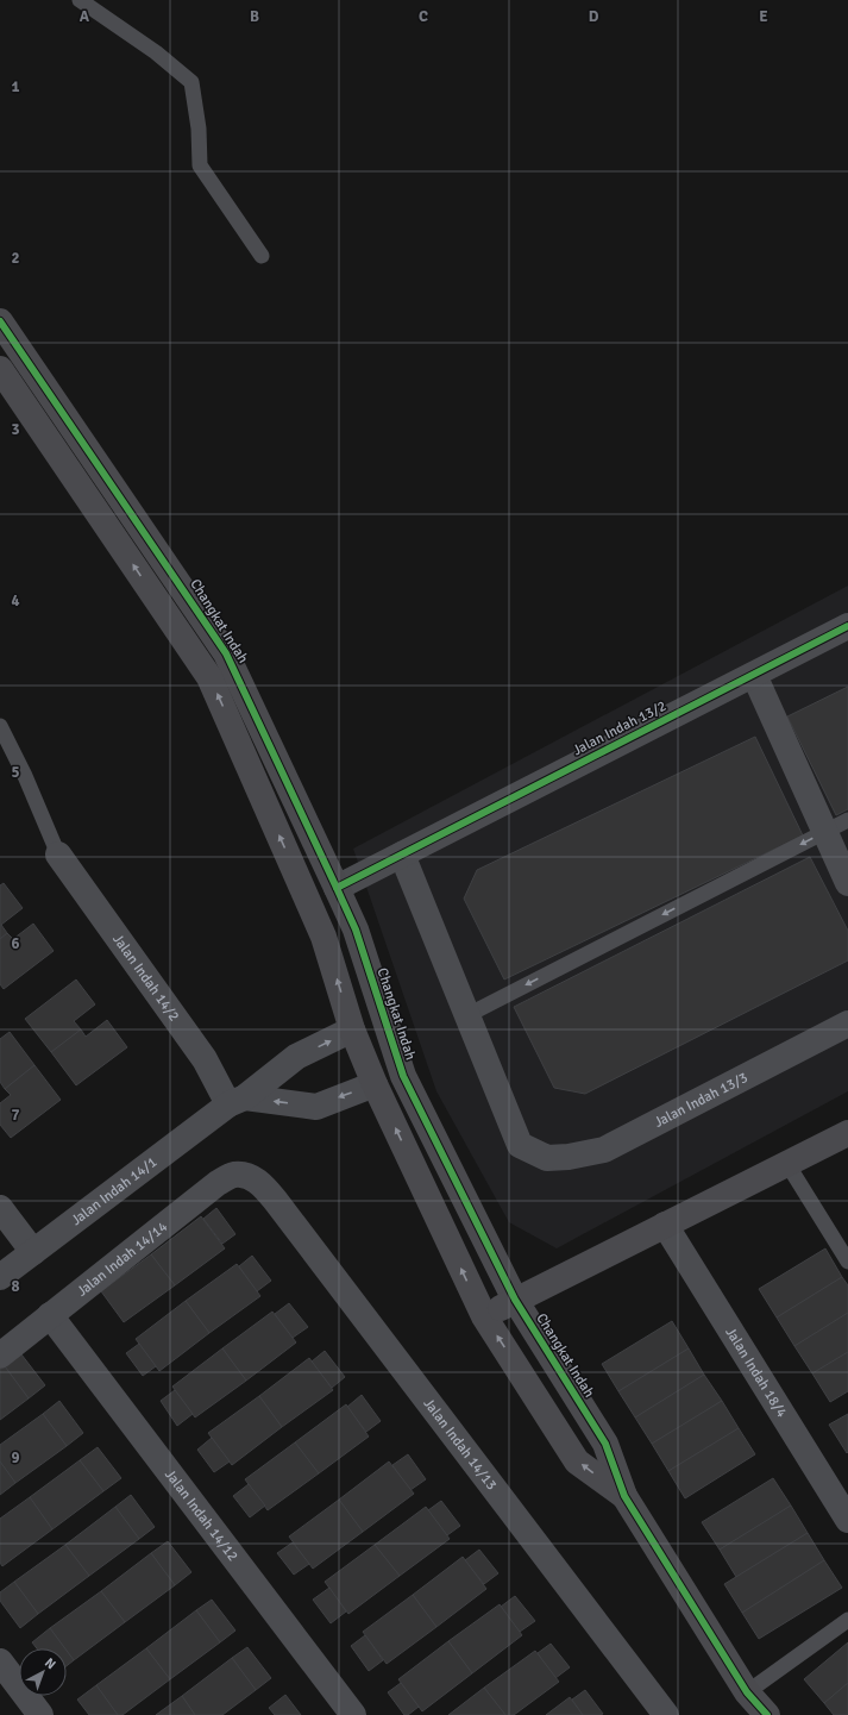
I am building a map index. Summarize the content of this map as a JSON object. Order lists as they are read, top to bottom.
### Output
{
  "streets": {
    "street": [
      "Changkat Indah",
      "Jalan Indah 13/2",
      "Jalan Indah 14/2",
      "Jalan Indah 13/3",
      "Jalan Indah 14/1",
      "Jalan Indah 14/14",
      "Jalan Indah 18/4",
      "Jalan Indah 14/13",
      "Jalan Indah 14/12"
    ]
  },
  "crossings": [
    ["Changkat Indah", "Jalan Indah 13/2"],
    ["Changkat Indah", "Jalan Indah 14/1"],
    ["Jalan Indah 14/2", "Jalan Indah 14/1"],
    ["Jalan Indah 14/14", "Jalan Indah 14/13"],
    ["Jalan Indah 14/14", "Jalan Indah 14/12"]
  ],
  "north": "top right",
  "grid": {
    "columns": [
      "A",
      "B",
      "C",
      "D",
      "E"
    ],
    "rows": [
      "1",
      "2",
      "3",
      "4",
      "5",
      "6",
      "7",
      "8",
      "9"
    ]
  }
}
